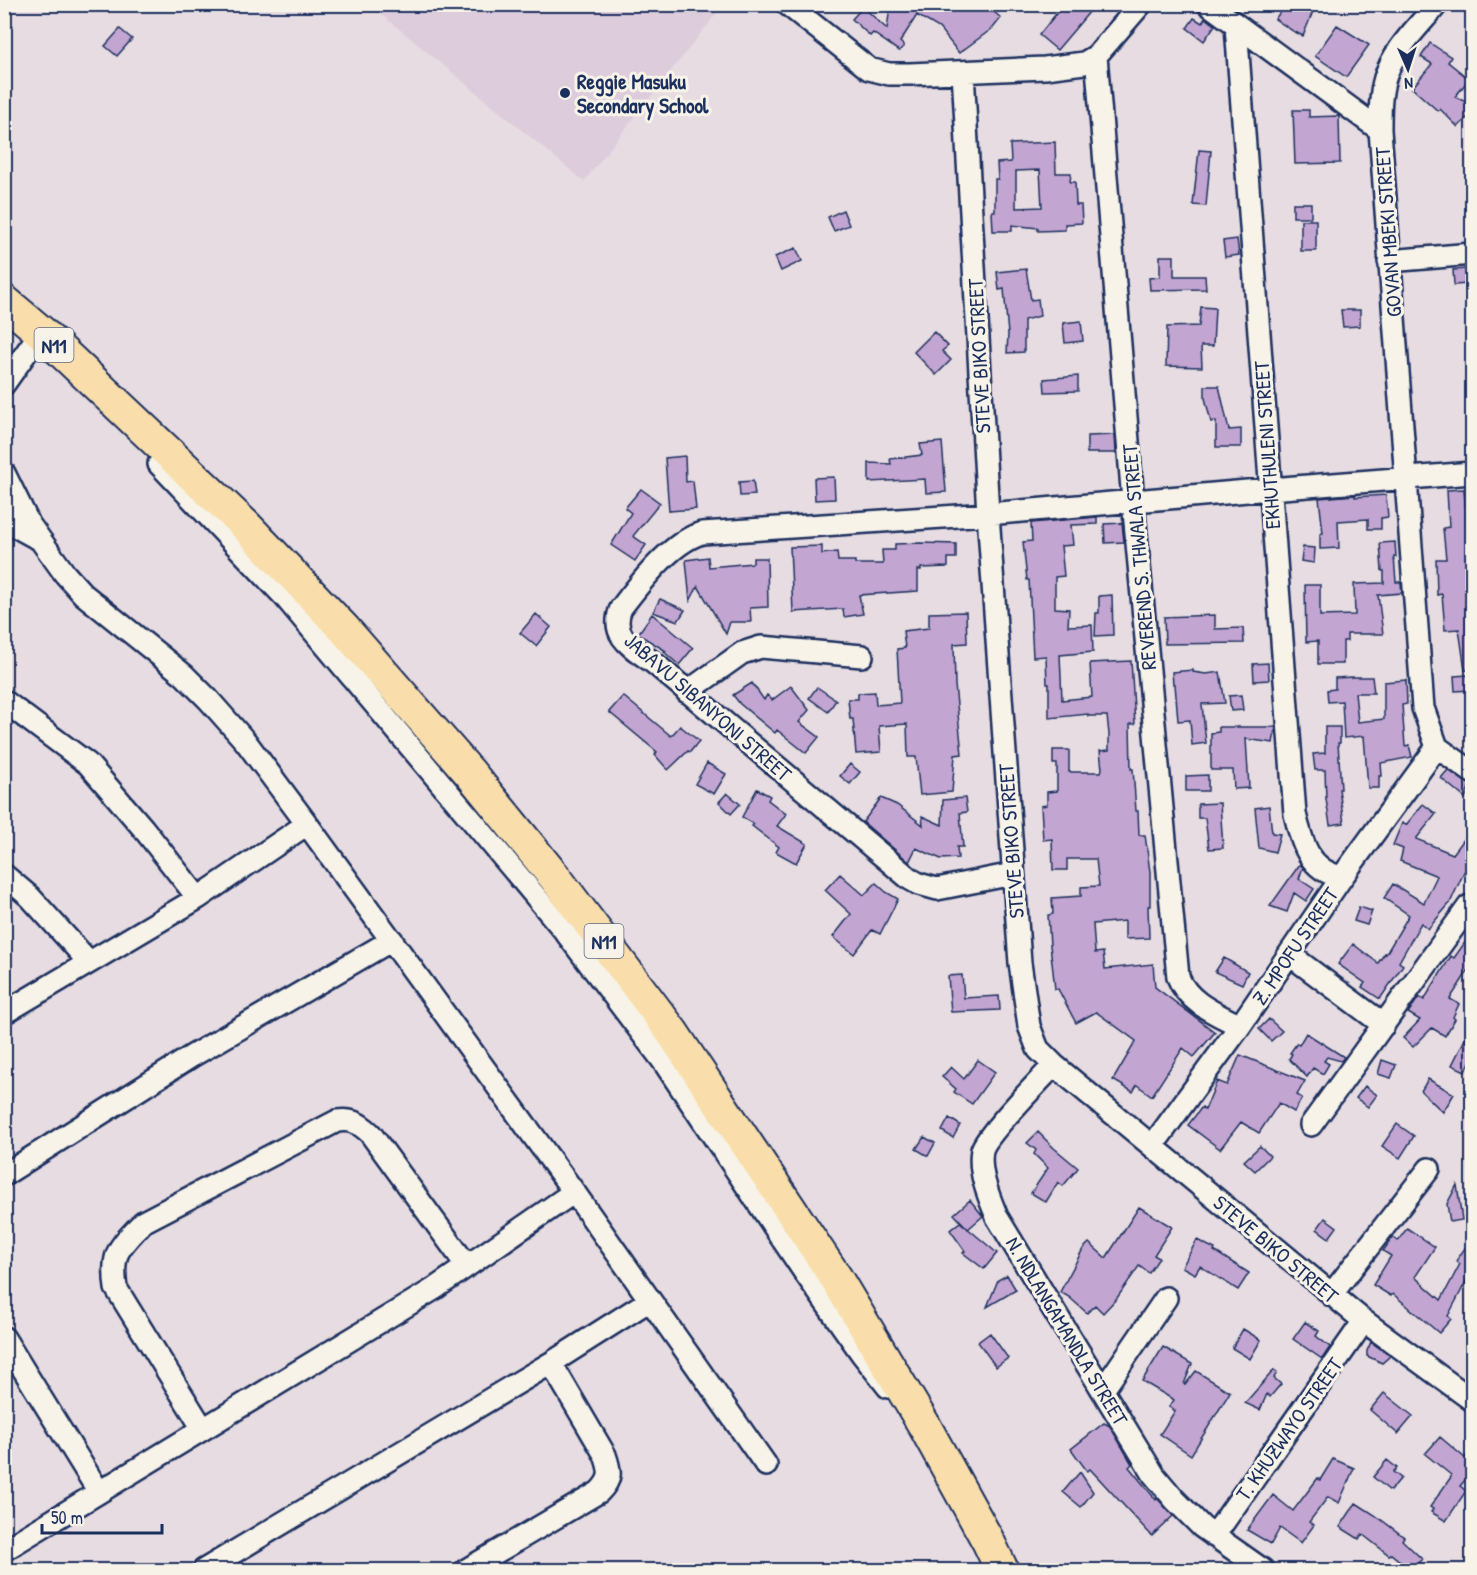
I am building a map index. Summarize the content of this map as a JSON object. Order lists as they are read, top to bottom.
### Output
{
  "streets": {
    "highway": ["N11"],
    "street": [
      "GOVAN MBEKI STREET",
      "STEVE BIKO STREET",
      "EKHUTHULENI STREET",
      "REVEREND S. THWALA STREET",
      "JABAVU SIBANYONI STREET",
      "Z. MPOFU STREET",
      "N. NDLANGAMANDLA STREET",
      "T. KHUZWAYO STREET"
    ]
  },
  "crossings": [
    ["GOVAN MBEKI STREET", "JABAVU SIBANYONI STREET"],
    ["GOVAN MBEKI STREET", "Z. MPOFU STREET"],
    ["STEVE BIKO STREET", "JABAVU SIBANYONI STREET"],
    ["STEVE BIKO STREET", "Z. MPOFU STREET"],
    ["STEVE BIKO STREET", "N. NDLANGAMANDLA STREET"],
    ["STEVE BIKO STREET", "T. KHUZWAYO STREET"],
    ["EKHUTHULENI STREET", "JABAVU SIBANYONI STREET"],
    ["EKHUTHULENI STREET", "Z. MPOFU STREET"],
    ["REVEREND S. THWALA STREET", "JABAVU SIBANYONI STREET"],
    ["REVEREND S. THWALA STREET", "Z. MPOFU STREET"],
    ["N. NDLANGAMANDLA STREET", "T. KHUZWAYO STREET"]
  ],
  "places": ["Reggie Masuku Secondary School"],
  "scale_bar": "50 m",
  "north": "bottom"
}
